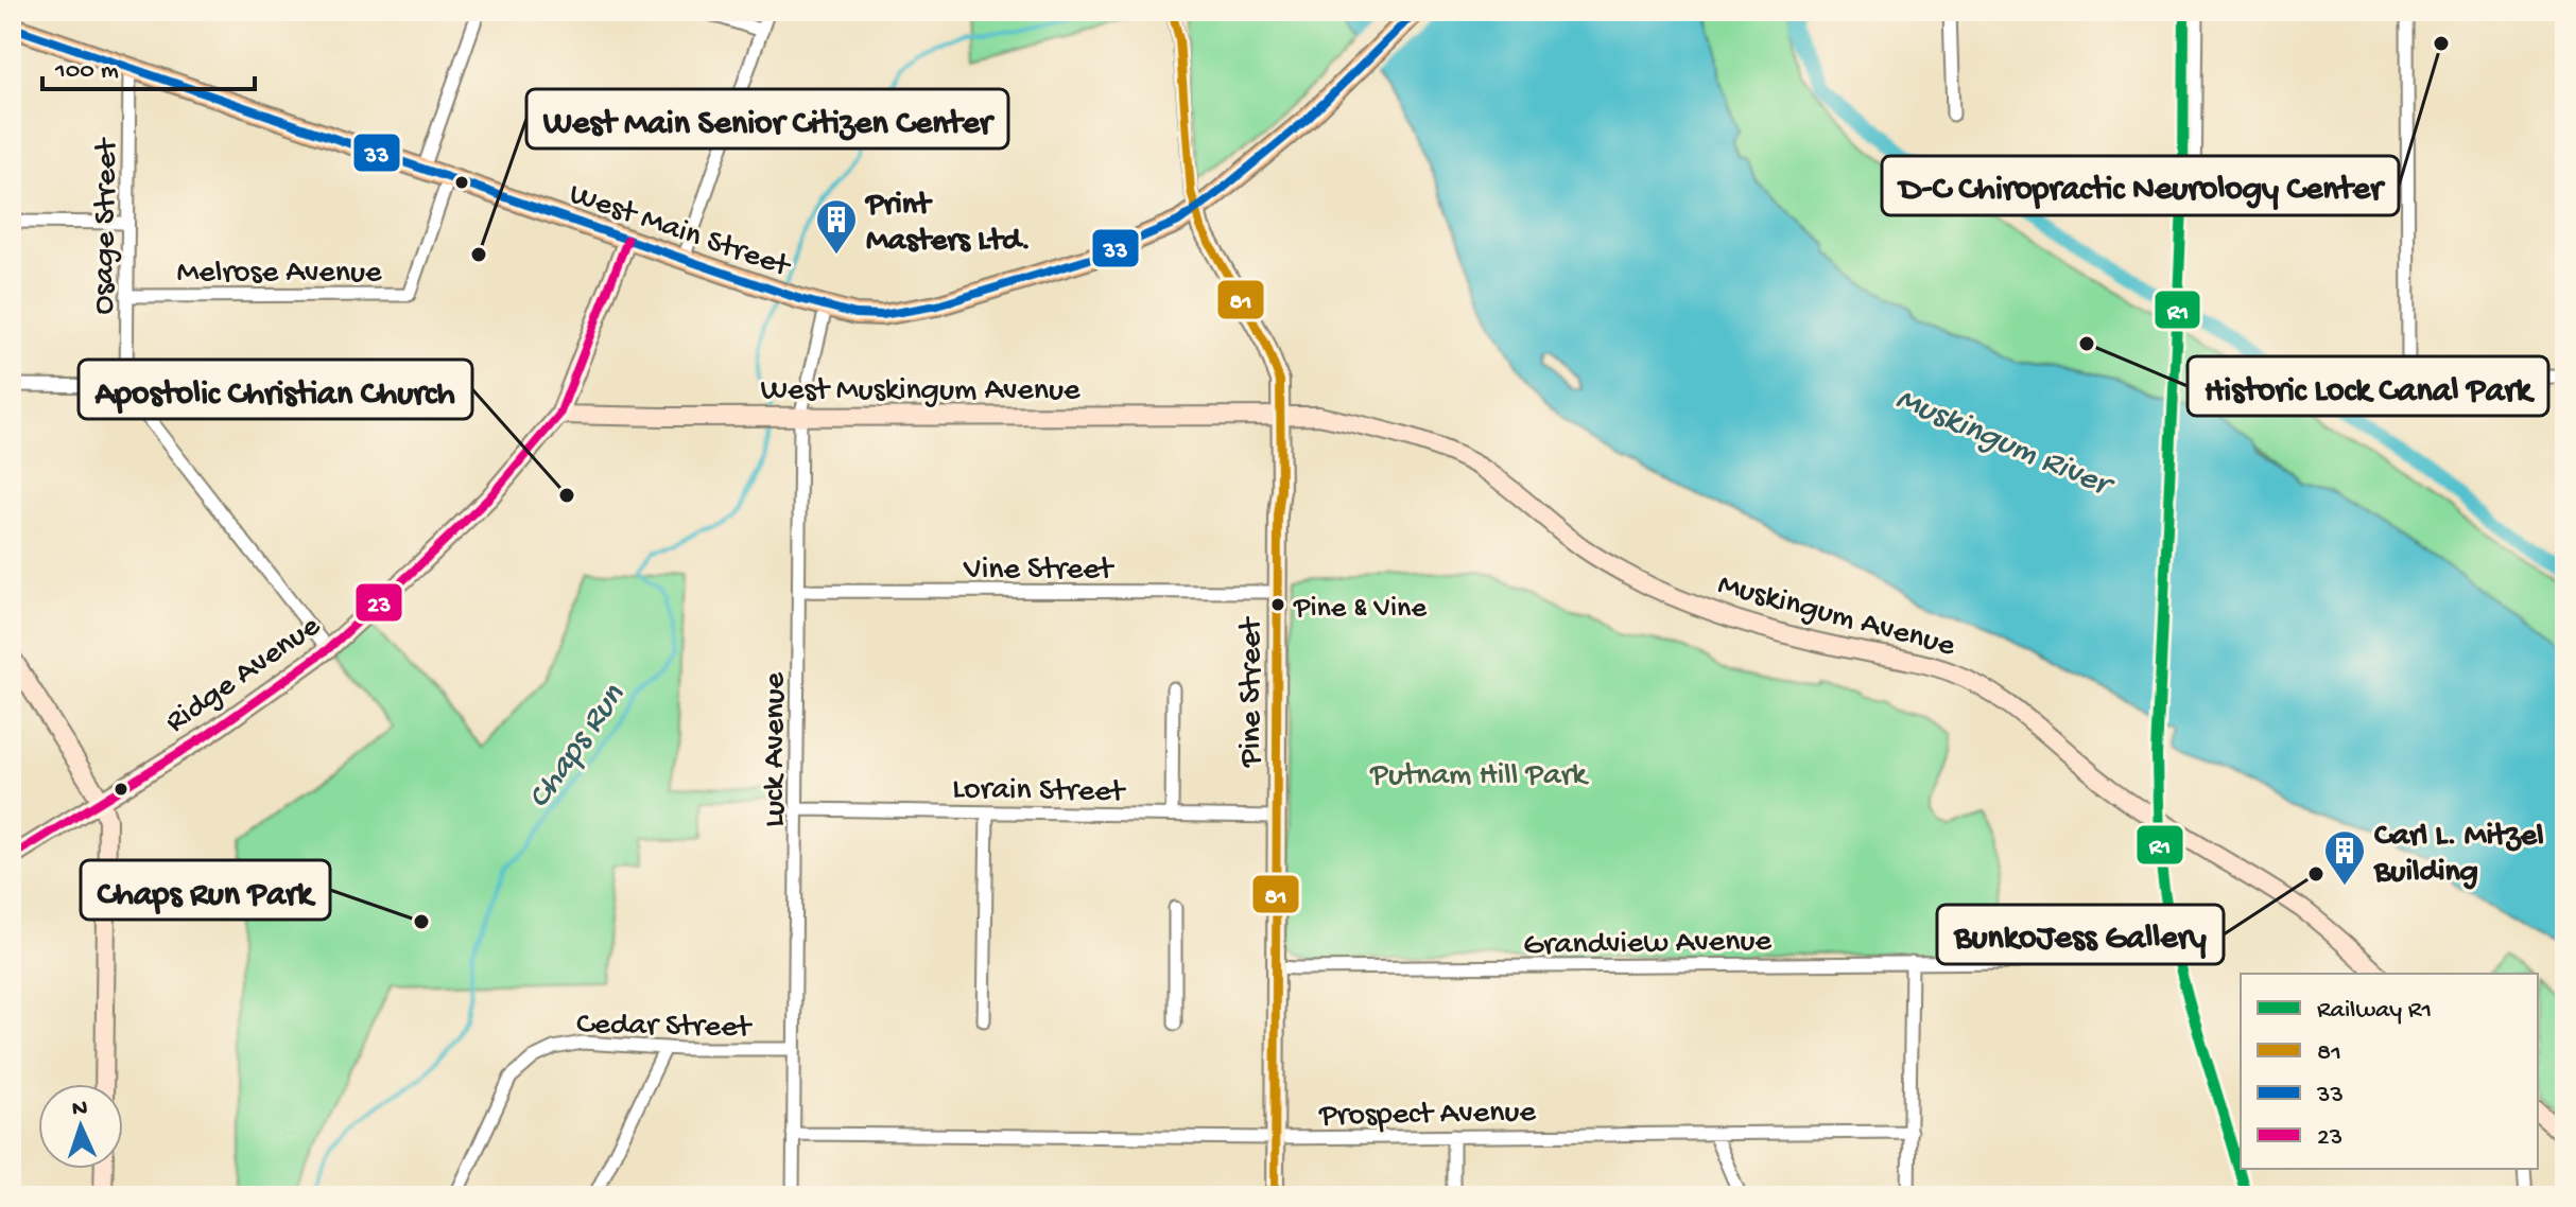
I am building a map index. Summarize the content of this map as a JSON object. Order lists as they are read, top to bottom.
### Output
{
  "streets": {
    "main road": ["West Main Street"],
    "street": [
      "Osage Street",
      "Melrose Avenue",
      "West Muskingum Avenue",
      "Vine Street",
      "Muskingum Avenue",
      "Ridge Avenue",
      "Pine Street",
      "Luck Avenue",
      "Lorain Street",
      "Grandview Avenue",
      "Cedar Street",
      "Prospect Avenue"
    ]
  },
  "crossings": [
    ["Osage Street", "West Main Street"],
    ["Osage Street", "Melrose Avenue"],
    ["West Main Street", "Melrose Avenue"],
    ["West Main Street", "Ridge Avenue"],
    ["West Main Street", "Pine Street"],
    ["West Main Street", "Luck Avenue"],
    ["West Muskingum Avenue", "Muskingum Avenue"],
    ["West Muskingum Avenue", "Ridge Avenue"],
    ["West Muskingum Avenue", "Pine Street"],
    ["West Muskingum Avenue", "Luck Avenue"],
    ["Vine Street", "Pine Street"],
    ["Vine Street", "Luck Avenue"],
    ["Muskingum Avenue", "Pine Street"],
    ["Pine Street", "Lorain Street"],
    ["Pine Street", "Grandview Avenue"],
    ["Pine Street", "Prospect Avenue"],
    ["Luck Avenue", "Lorain Street"],
    ["Luck Avenue", "Cedar Street"],
    ["Luck Avenue", "Prospect Avenue"]
  ],
  "water": ["Muskingum River", "Chaps Run"],
  "parks": ["Putnam Hill Park"],
  "places": {
    "other": [
      "D-C Chiropractic Neurology Center",
      "West Main Senior Citizen Center",
      "Historic Lock Canal Park",
      "Apostolic Christian Church",
      "Pine & Vine",
      "BunkoJess Gallery",
      "Chaps Run Park"
    ],
    "building": ["Print Masters Ltd.", "Carl L. Mitzel Building"]
  },
  "lines": [
    "rail line R1",
    "transit line 81",
    "transit line 33",
    "transit line 23"
  ],
  "legend": [
    "Railway R1",
    "81",
    "33",
    "23"
  ],
  "scale_bar": "100 m",
  "north": "top"
}
